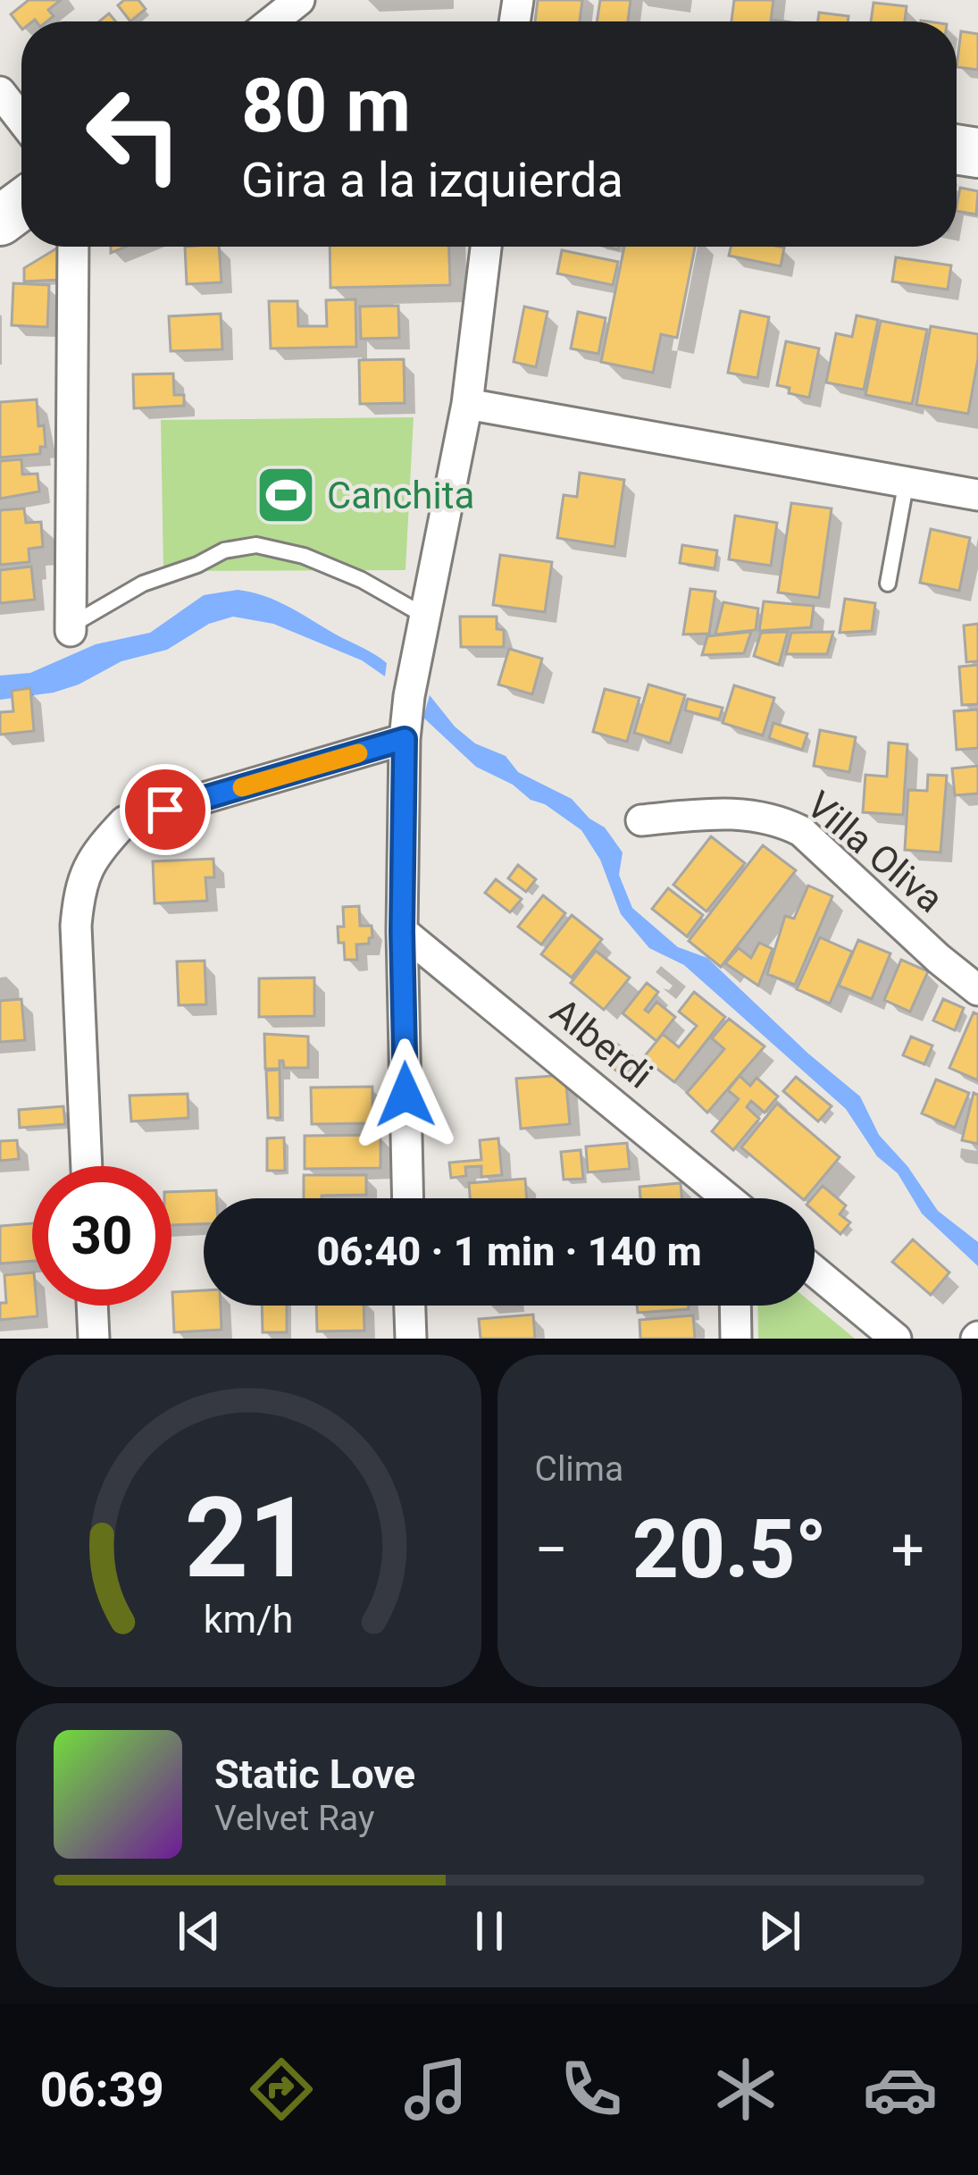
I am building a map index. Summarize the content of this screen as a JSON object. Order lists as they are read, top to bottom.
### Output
{
  "streets": {
    "street": ["Villa Oliva", "Alberdi"]
  },
  "places": {
    "sports": ["Canchita"]
  },
  "page": {
    "turn": ["80 m", "Gira a la izquierda"],
    "limit": "30",
    "trip": "06:40 · 1 min · 140 m",
    "tile": "Clima",
    "heat": ["−", "20.5°", "+"],
    "song": ["Static Love", "Velvet Ray"],
    "tabs": "06:39",
    "gauge": ["21", "km/h"]
  }
}
